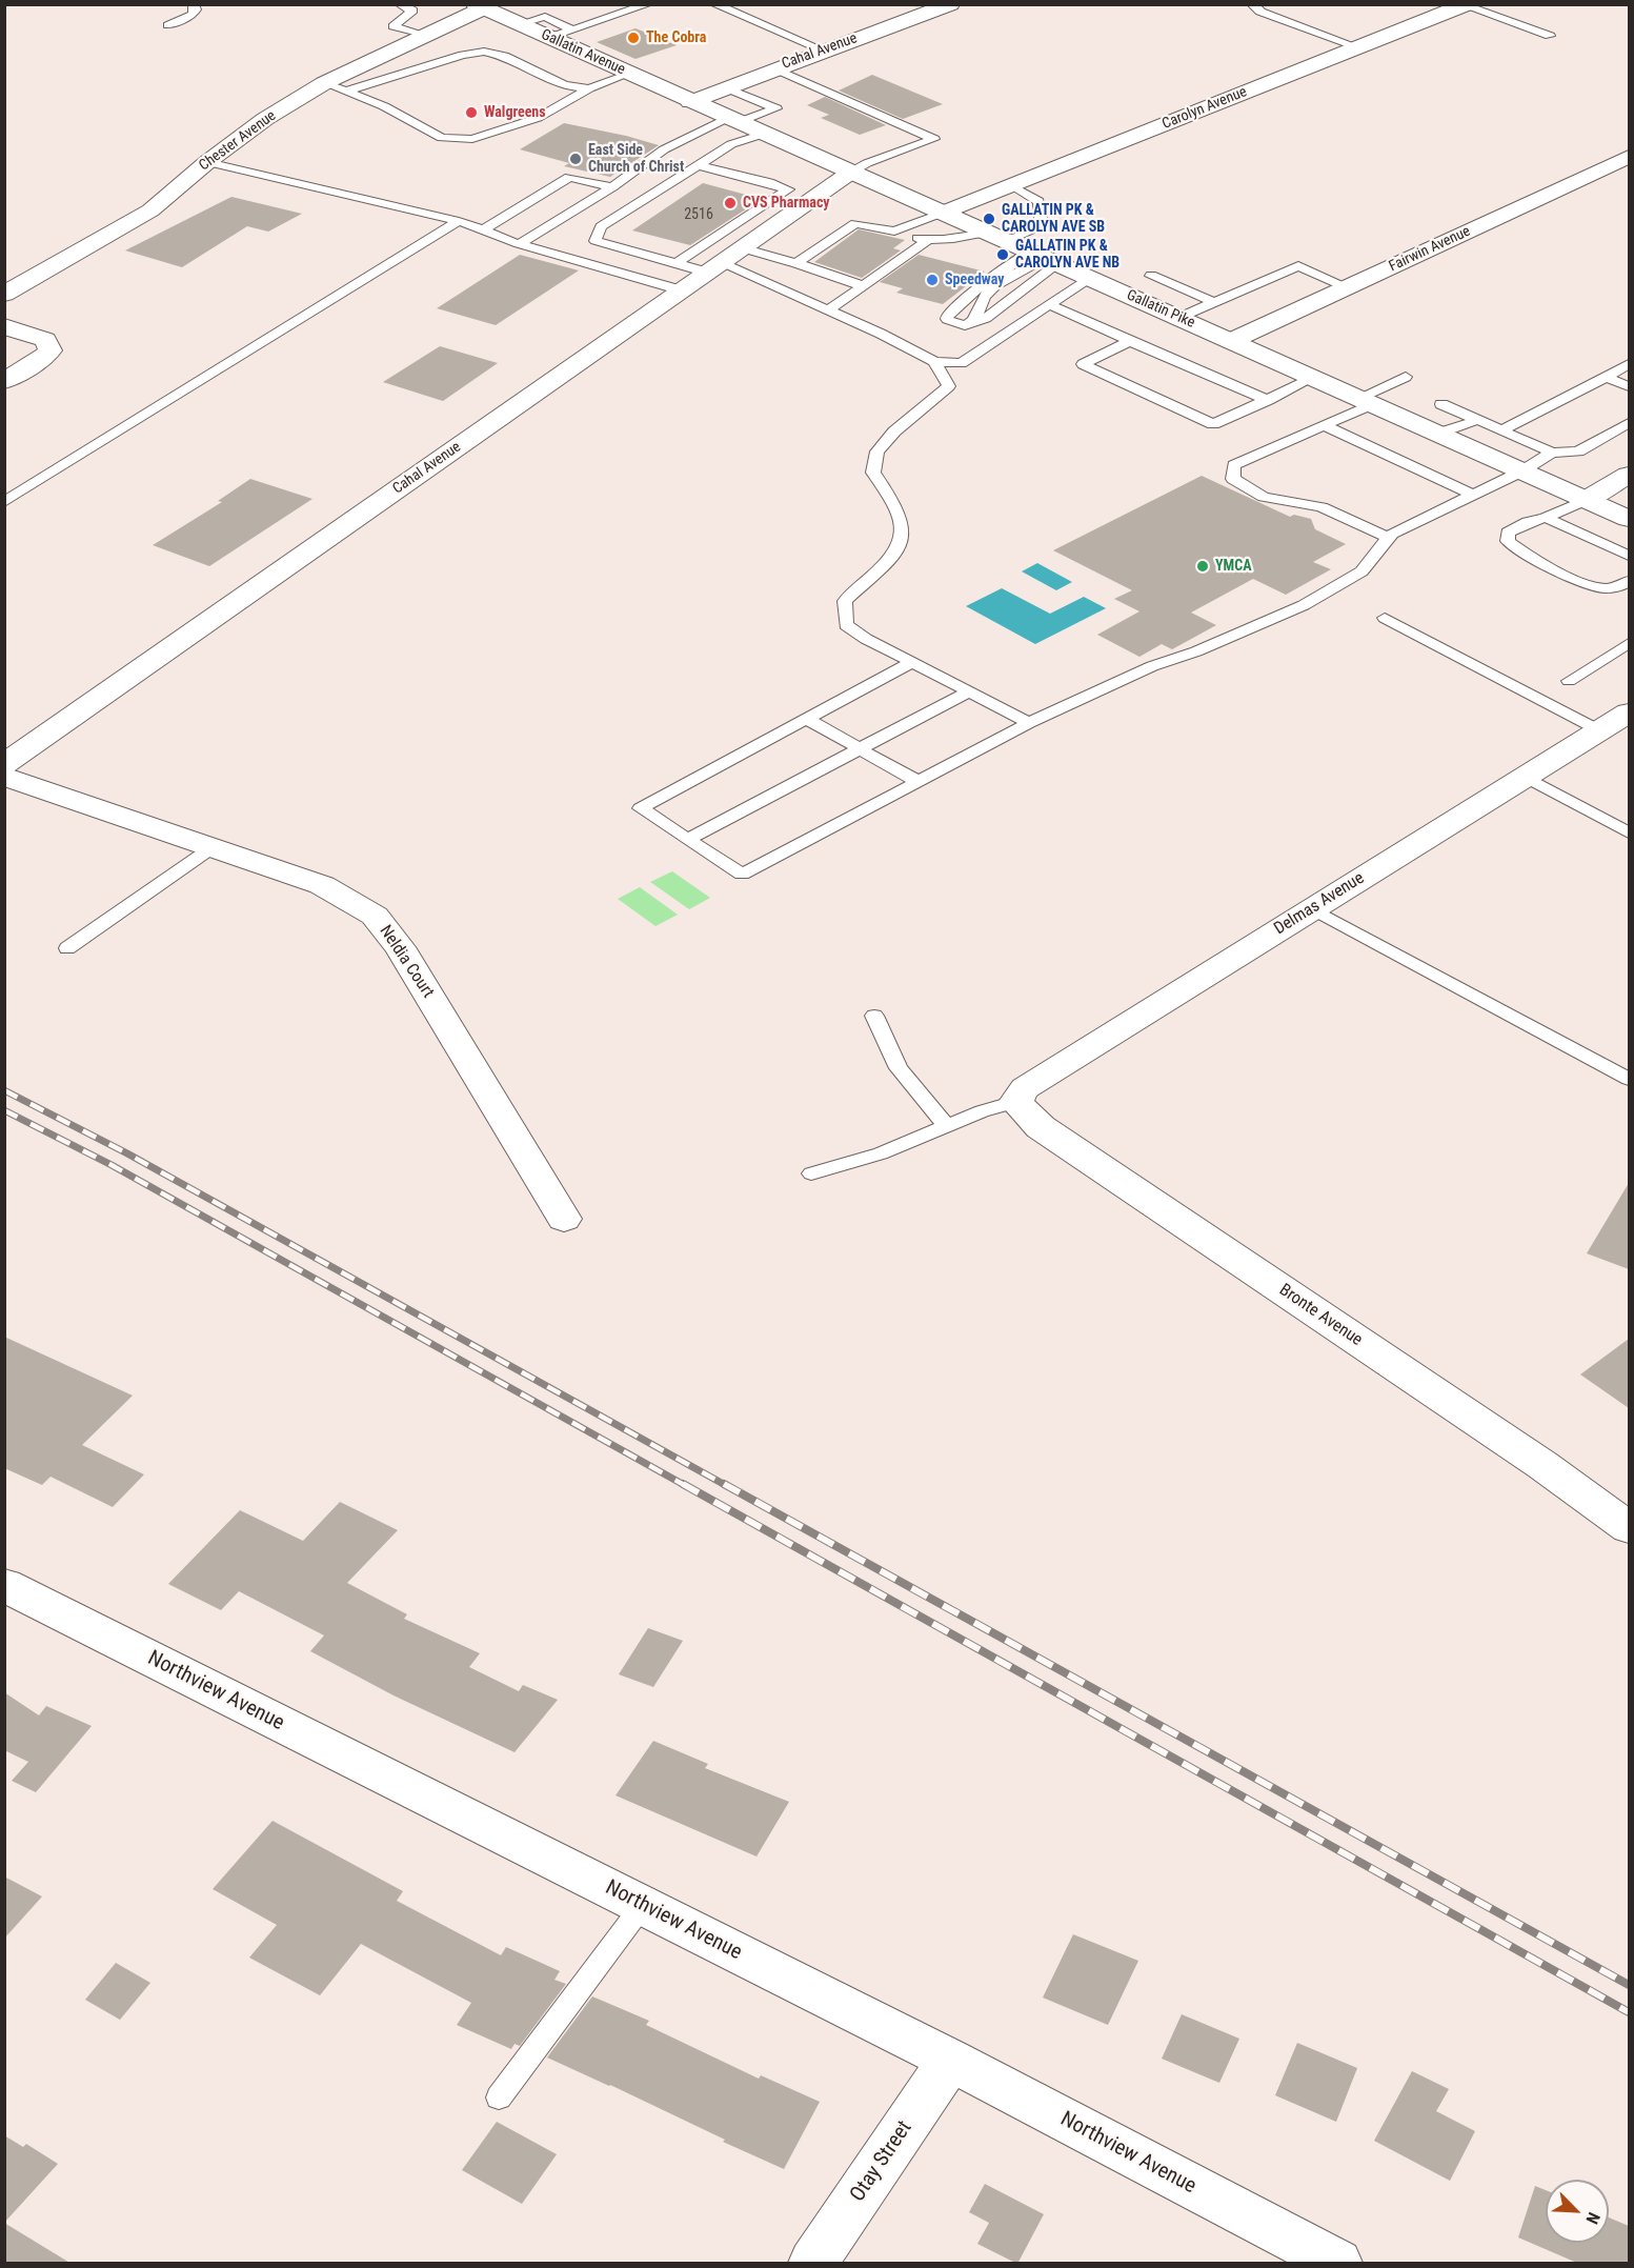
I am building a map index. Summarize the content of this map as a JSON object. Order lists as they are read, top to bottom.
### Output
{
  "streets": {
    "street": [
      "Cahal Avenue",
      "Gallatin Avenue",
      "Carolyn Avenue",
      "Chester Avenue",
      "Fairwin Avenue",
      "Gallatin Pike",
      "Delmas Avenue",
      "Neldia Court",
      "Bronte Avenue",
      "Northview Avenue",
      "Otay Street"
    ]
  },
  "crossings": [
    ["Cahal Avenue", "Gallatin Avenue"],
    ["Cahal Avenue", "Gallatin Pike"],
    ["Gallatin Avenue", "Chester Avenue"],
    ["Gallatin Avenue", "Gallatin Pike"],
    ["Carolyn Avenue", "Gallatin Pike"],
    ["Fairwin Avenue", "Gallatin Pike"],
    ["Delmas Avenue", "Bronte Avenue"],
    ["Northview Avenue", "Otay Street"]
  ],
  "places": [
    "The Cobra",
    "Walgreens",
    "East Side Church of Christ",
    "CVS Pharmacy",
    "GALLATIN PK & CAROLYN AVE SB",
    "GALLATIN PK & CAROLYN AVE NB",
    "Speedway",
    "YMCA"
  ],
  "house_numbers": ["2516"],
  "north": "bottom right"
}
